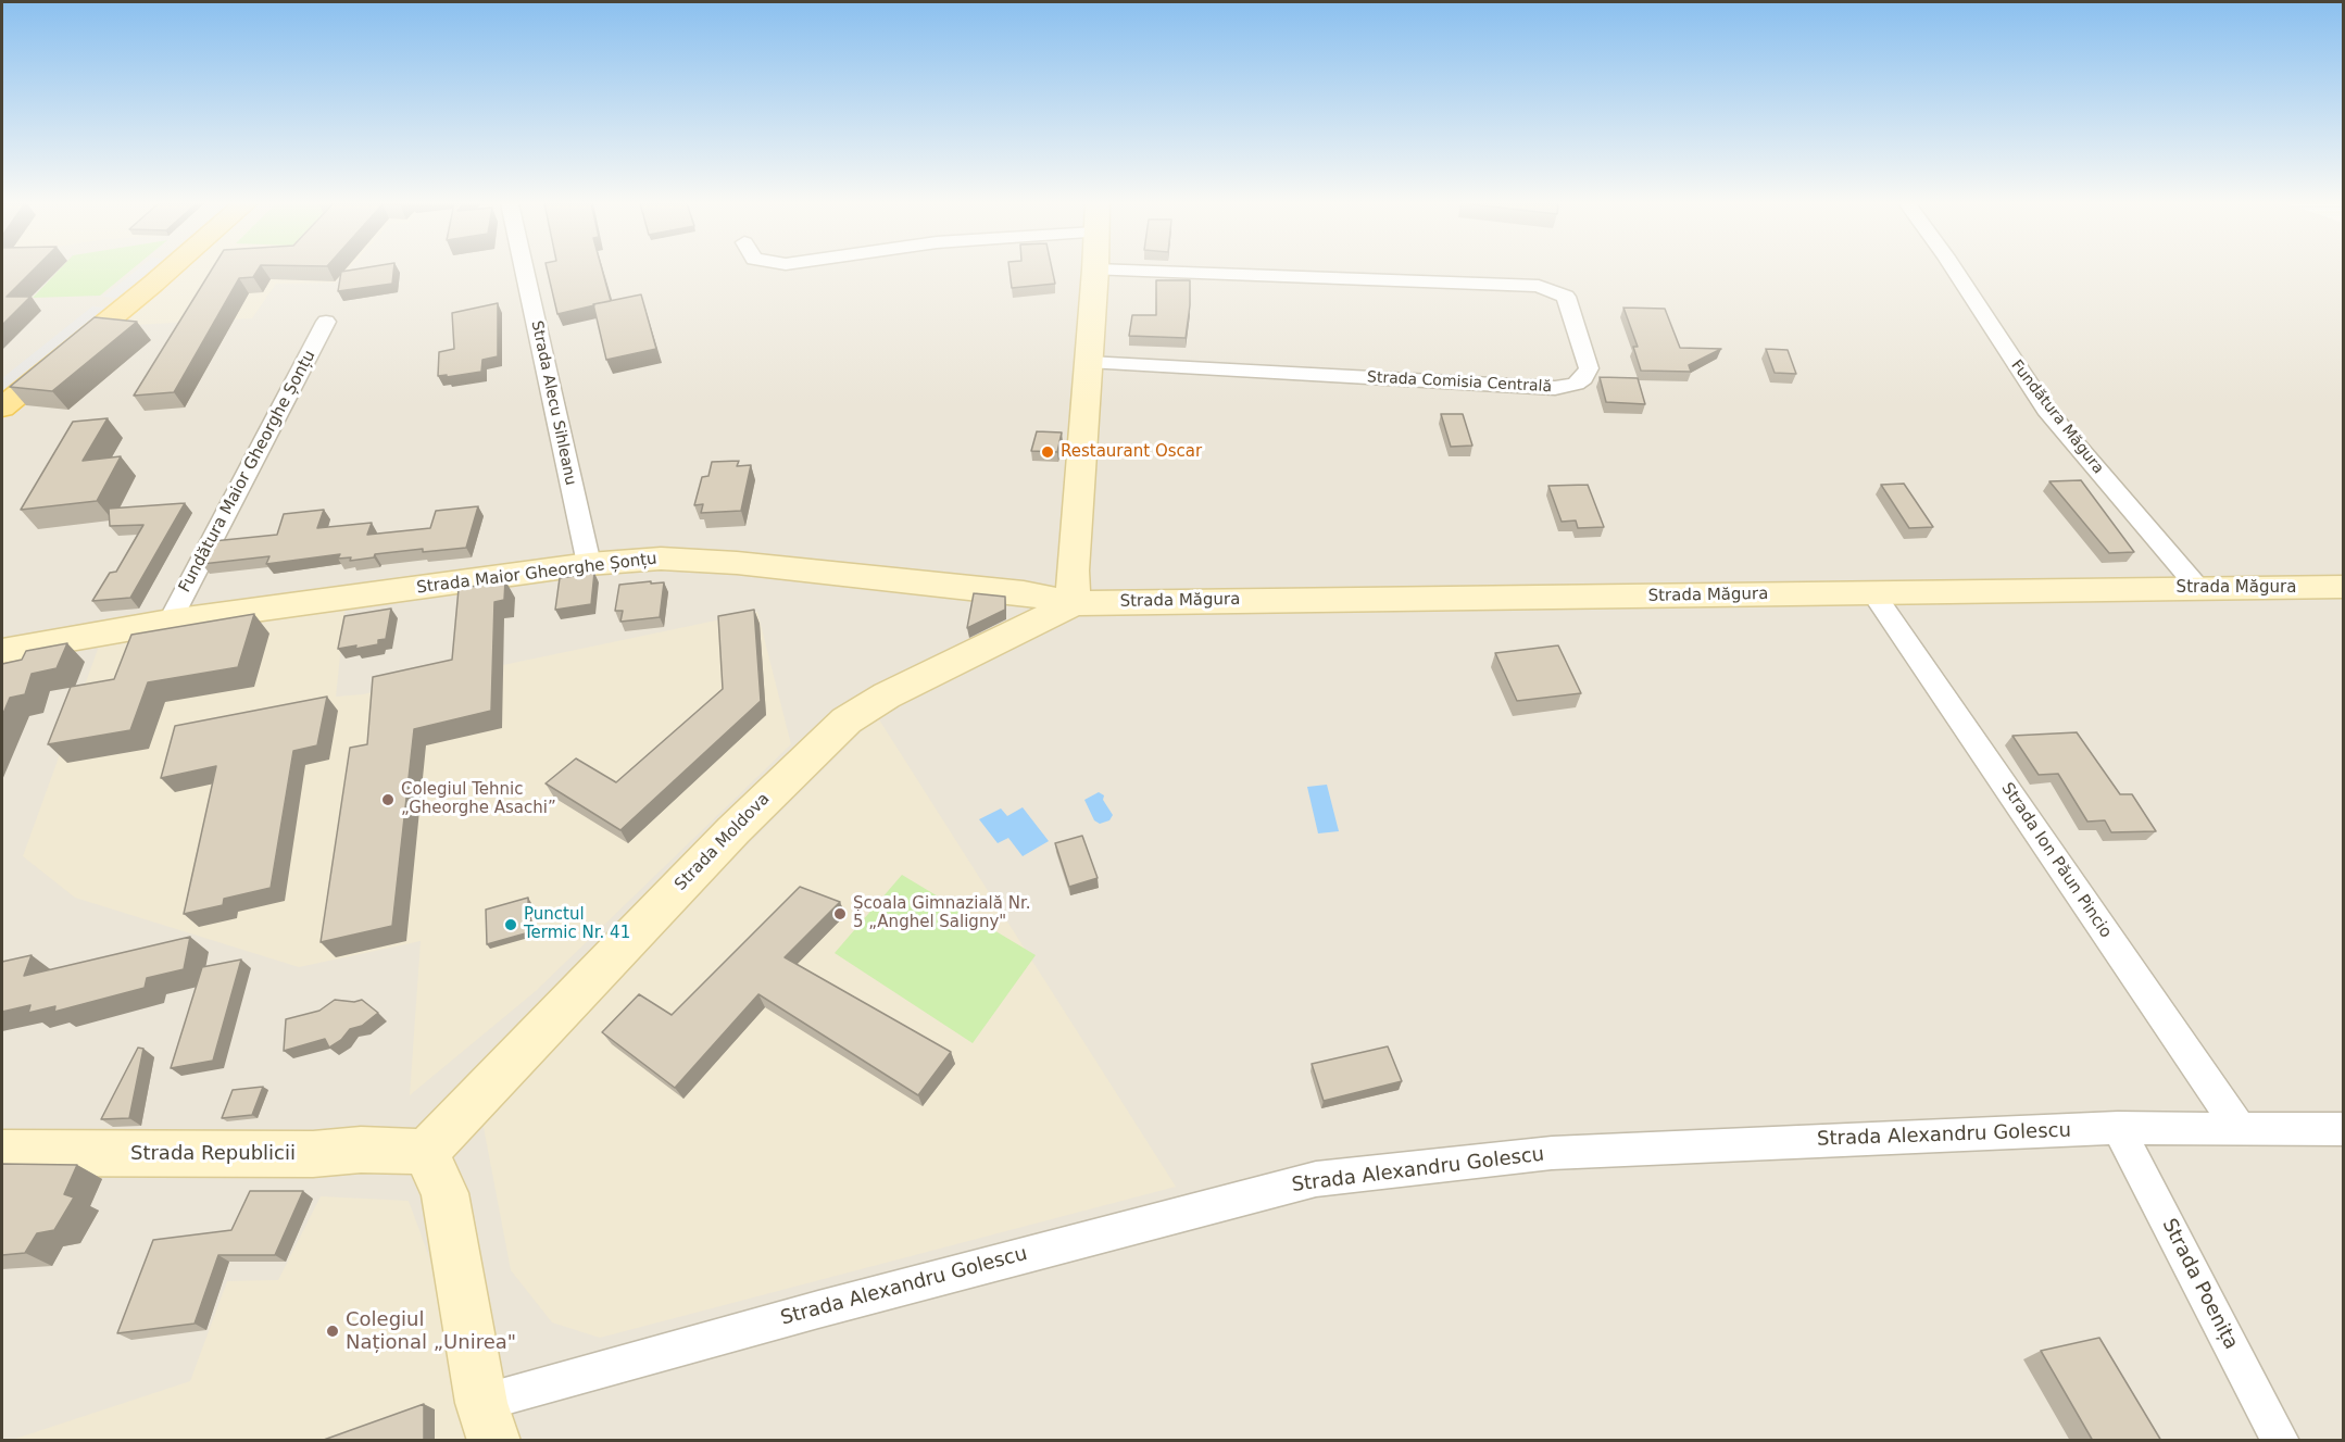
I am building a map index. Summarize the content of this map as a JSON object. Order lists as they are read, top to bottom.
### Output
{
  "streets": {
    "main road": [
      "Strada Maior Gheorghe Șonțu",
      "Strada Măgura",
      "Strada Moldova",
      "Strada Republicii"
    ],
    "street": [
      "Strada Comisia Centrală",
      "Strada Alecu Sihleanu",
      "Fundătura Măgura",
      "Fundătura Maior Gheorghe Șonțu",
      "Strada Ion Păun Pincio",
      "Strada Alexandru Golescu",
      "Strada Poenița"
    ]
  },
  "crossings": [
    ["Strada Alecu Sihleanu", "Strada Maior Gheorghe Șonțu"],
    ["Fundătura Măgura", "Strada Măgura"],
    ["Fundătura Maior Gheorghe Șonțu", "Strada Maior Gheorghe Șonțu"],
    ["Strada Maior Gheorghe Șonțu", "Strada Măgura"],
    ["Strada Maior Gheorghe Șonțu", "Strada Moldova"],
    ["Strada Măgura", "Strada Moldova"],
    ["Strada Măgura", "Strada Ion Păun Pincio"],
    ["Strada Moldova", "Strada Republicii"],
    ["Strada Ion Păun Pincio", "Strada Alexandru Golescu"],
    ["Strada Alexandru Golescu", "Strada Poenița"]
  ],
  "places": [
    "Restaurant Oscar",
    "Colegiul Tehnic „Gheorghe Asachi”",
    "Școala Gimnazială Nr. 5 „Anghel Saligny\"",
    "Punctul Termic Nr. 41",
    "Colegiul Național „Unirea\""
  ]
}
